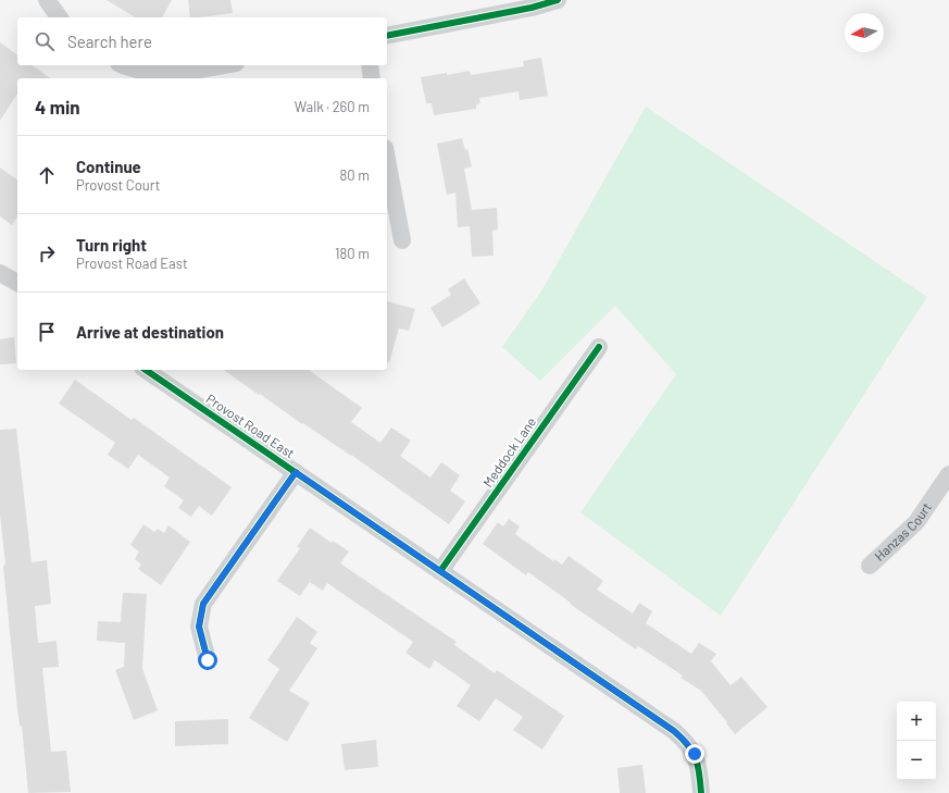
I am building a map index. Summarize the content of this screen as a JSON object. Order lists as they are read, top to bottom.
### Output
{
  "streets": {
    "street": ["Provost Road East", "Meddock Lane", "Hanzas Court"]
  },
  "crossings": [
    ["Provost Road East", "Meddock Lane"]
  ],
  "north": "left",
  "page": {
    "search": "Search here",
    "heading": ["4 min", "Walk · 260 m"],
    "list": [
      ["Continue", "Provost Court", "80 m"],
      ["Turn right", "Provost Road East", "180 m"],
      "Arrive at destination"
    ],
    "map_buttons": ["+", "−"]
  }
}
